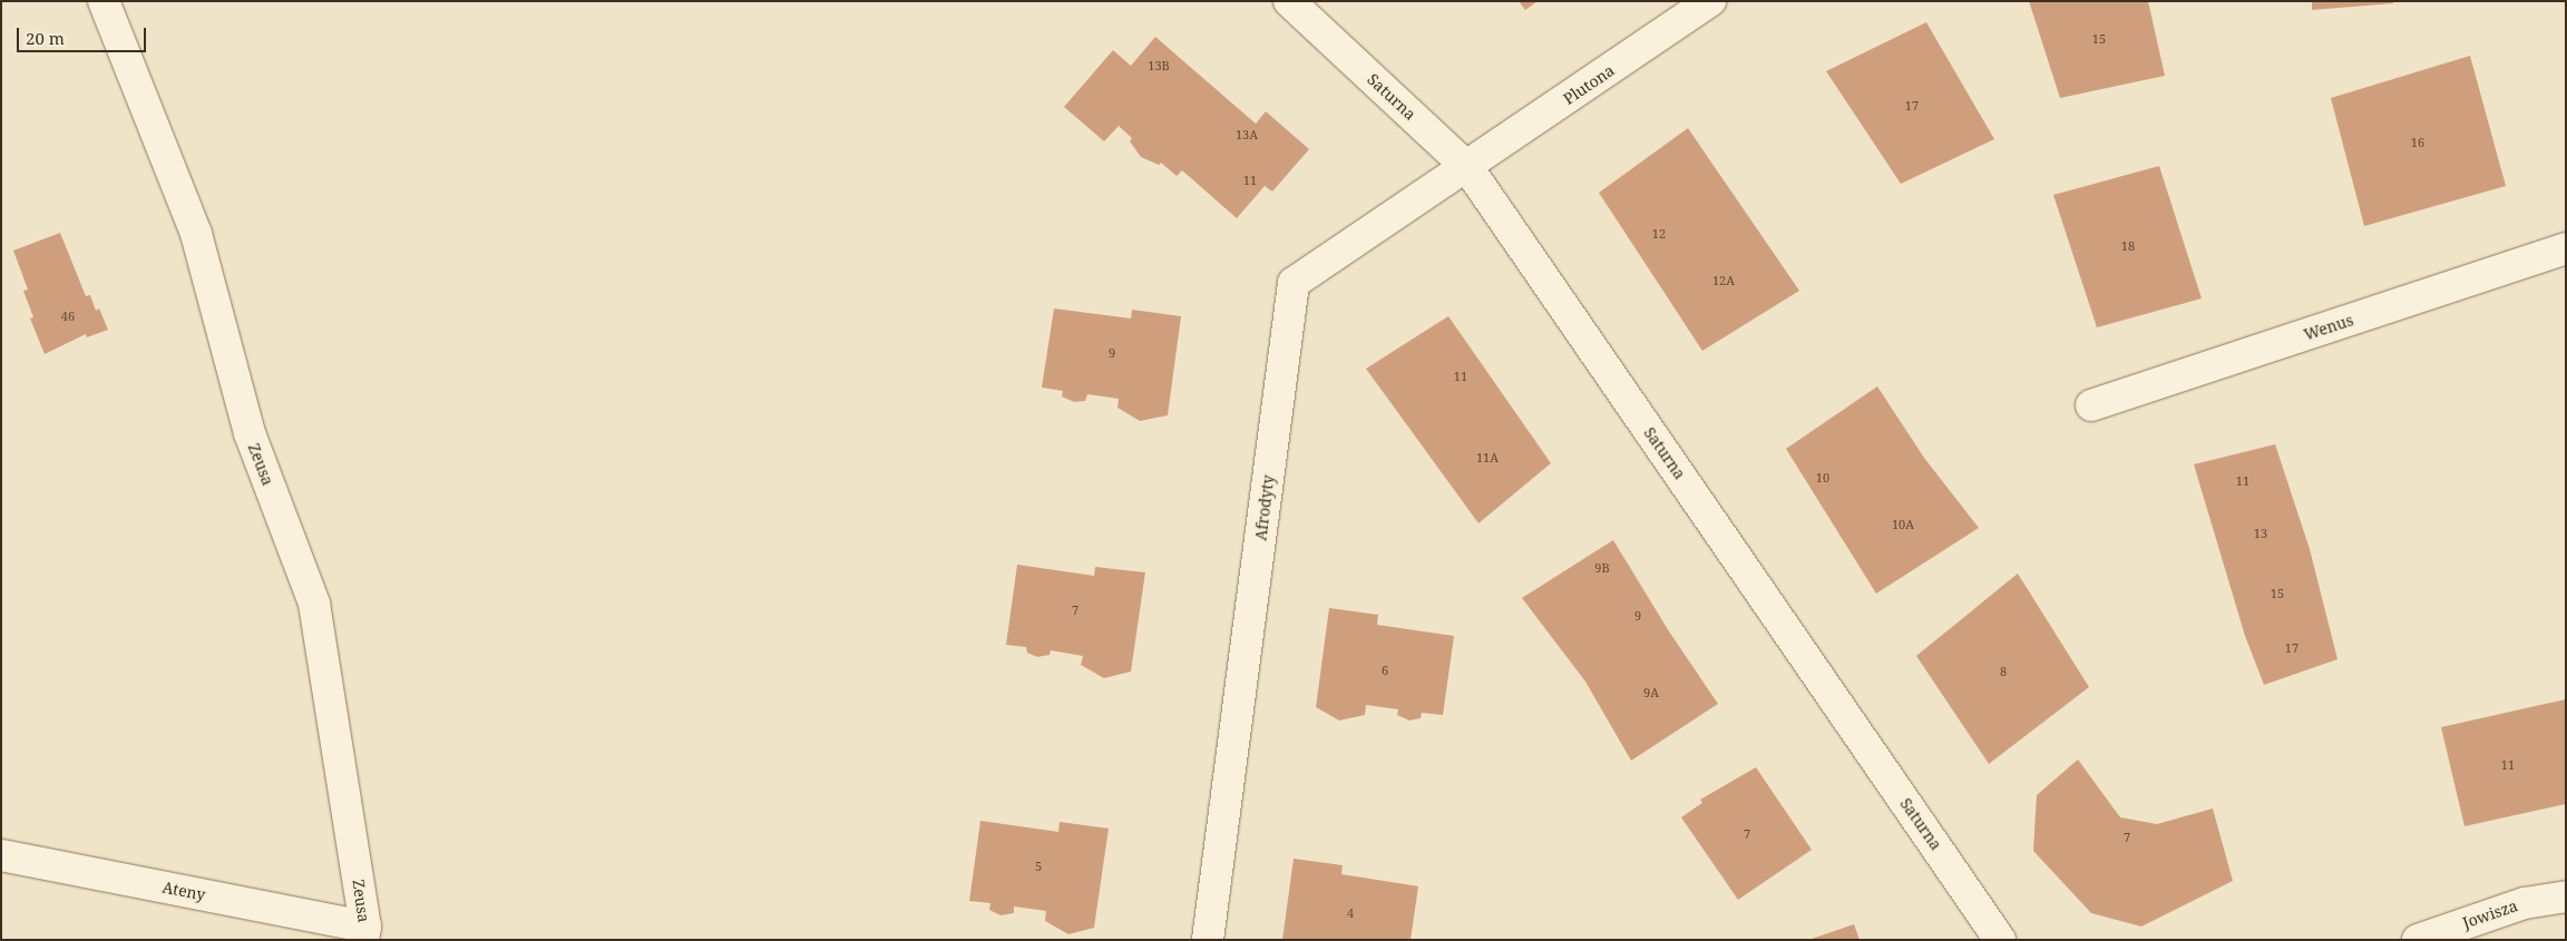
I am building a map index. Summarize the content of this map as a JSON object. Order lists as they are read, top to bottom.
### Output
{
  "streets": {
    "street": [
      "Plutona",
      "Saturna",
      "Wenus",
      "Zeusa",
      "Afrodyty",
      "Ateny",
      "Jowisza"
    ]
  },
  "crossings": [
    ["Plutona", "Saturna"],
    ["Plutona", "Afrodyty"],
    ["Saturna", "Afrodyty"],
    ["Zeusa", "Ateny"]
  ],
  "house_numbers": [
    "15",
    "13B",
    "17",
    "13A",
    "16",
    "11",
    "12",
    "18",
    "12A",
    "46",
    "9",
    "11",
    "11A",
    "10",
    "11",
    "10A",
    "13",
    "9B",
    "15",
    "7",
    "9",
    "17",
    "6",
    "8",
    "9A",
    "11",
    "7",
    "7",
    "5",
    "4"
  ],
  "scale_bar": "20 m"
}
